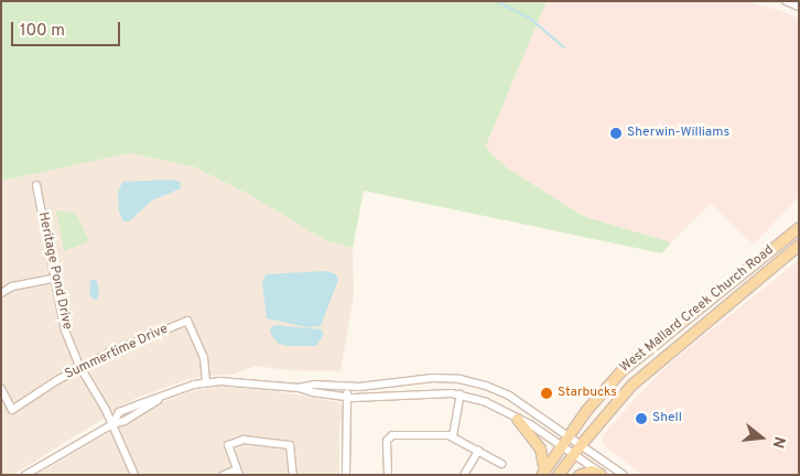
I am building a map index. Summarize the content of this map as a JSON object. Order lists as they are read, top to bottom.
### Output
{
  "streets": {
    "main road": ["West Mallard Creek Church Road"],
    "street": ["Heritage Pond Drive", "Summertime Drive"]
  },
  "crossings": [
    ["Heritage Pond Drive", "Summertime Drive"]
  ],
  "places": ["Sherwin-Williams", "Starbucks", "Shell"],
  "scale_bar": "100 m",
  "north": "right"
}
